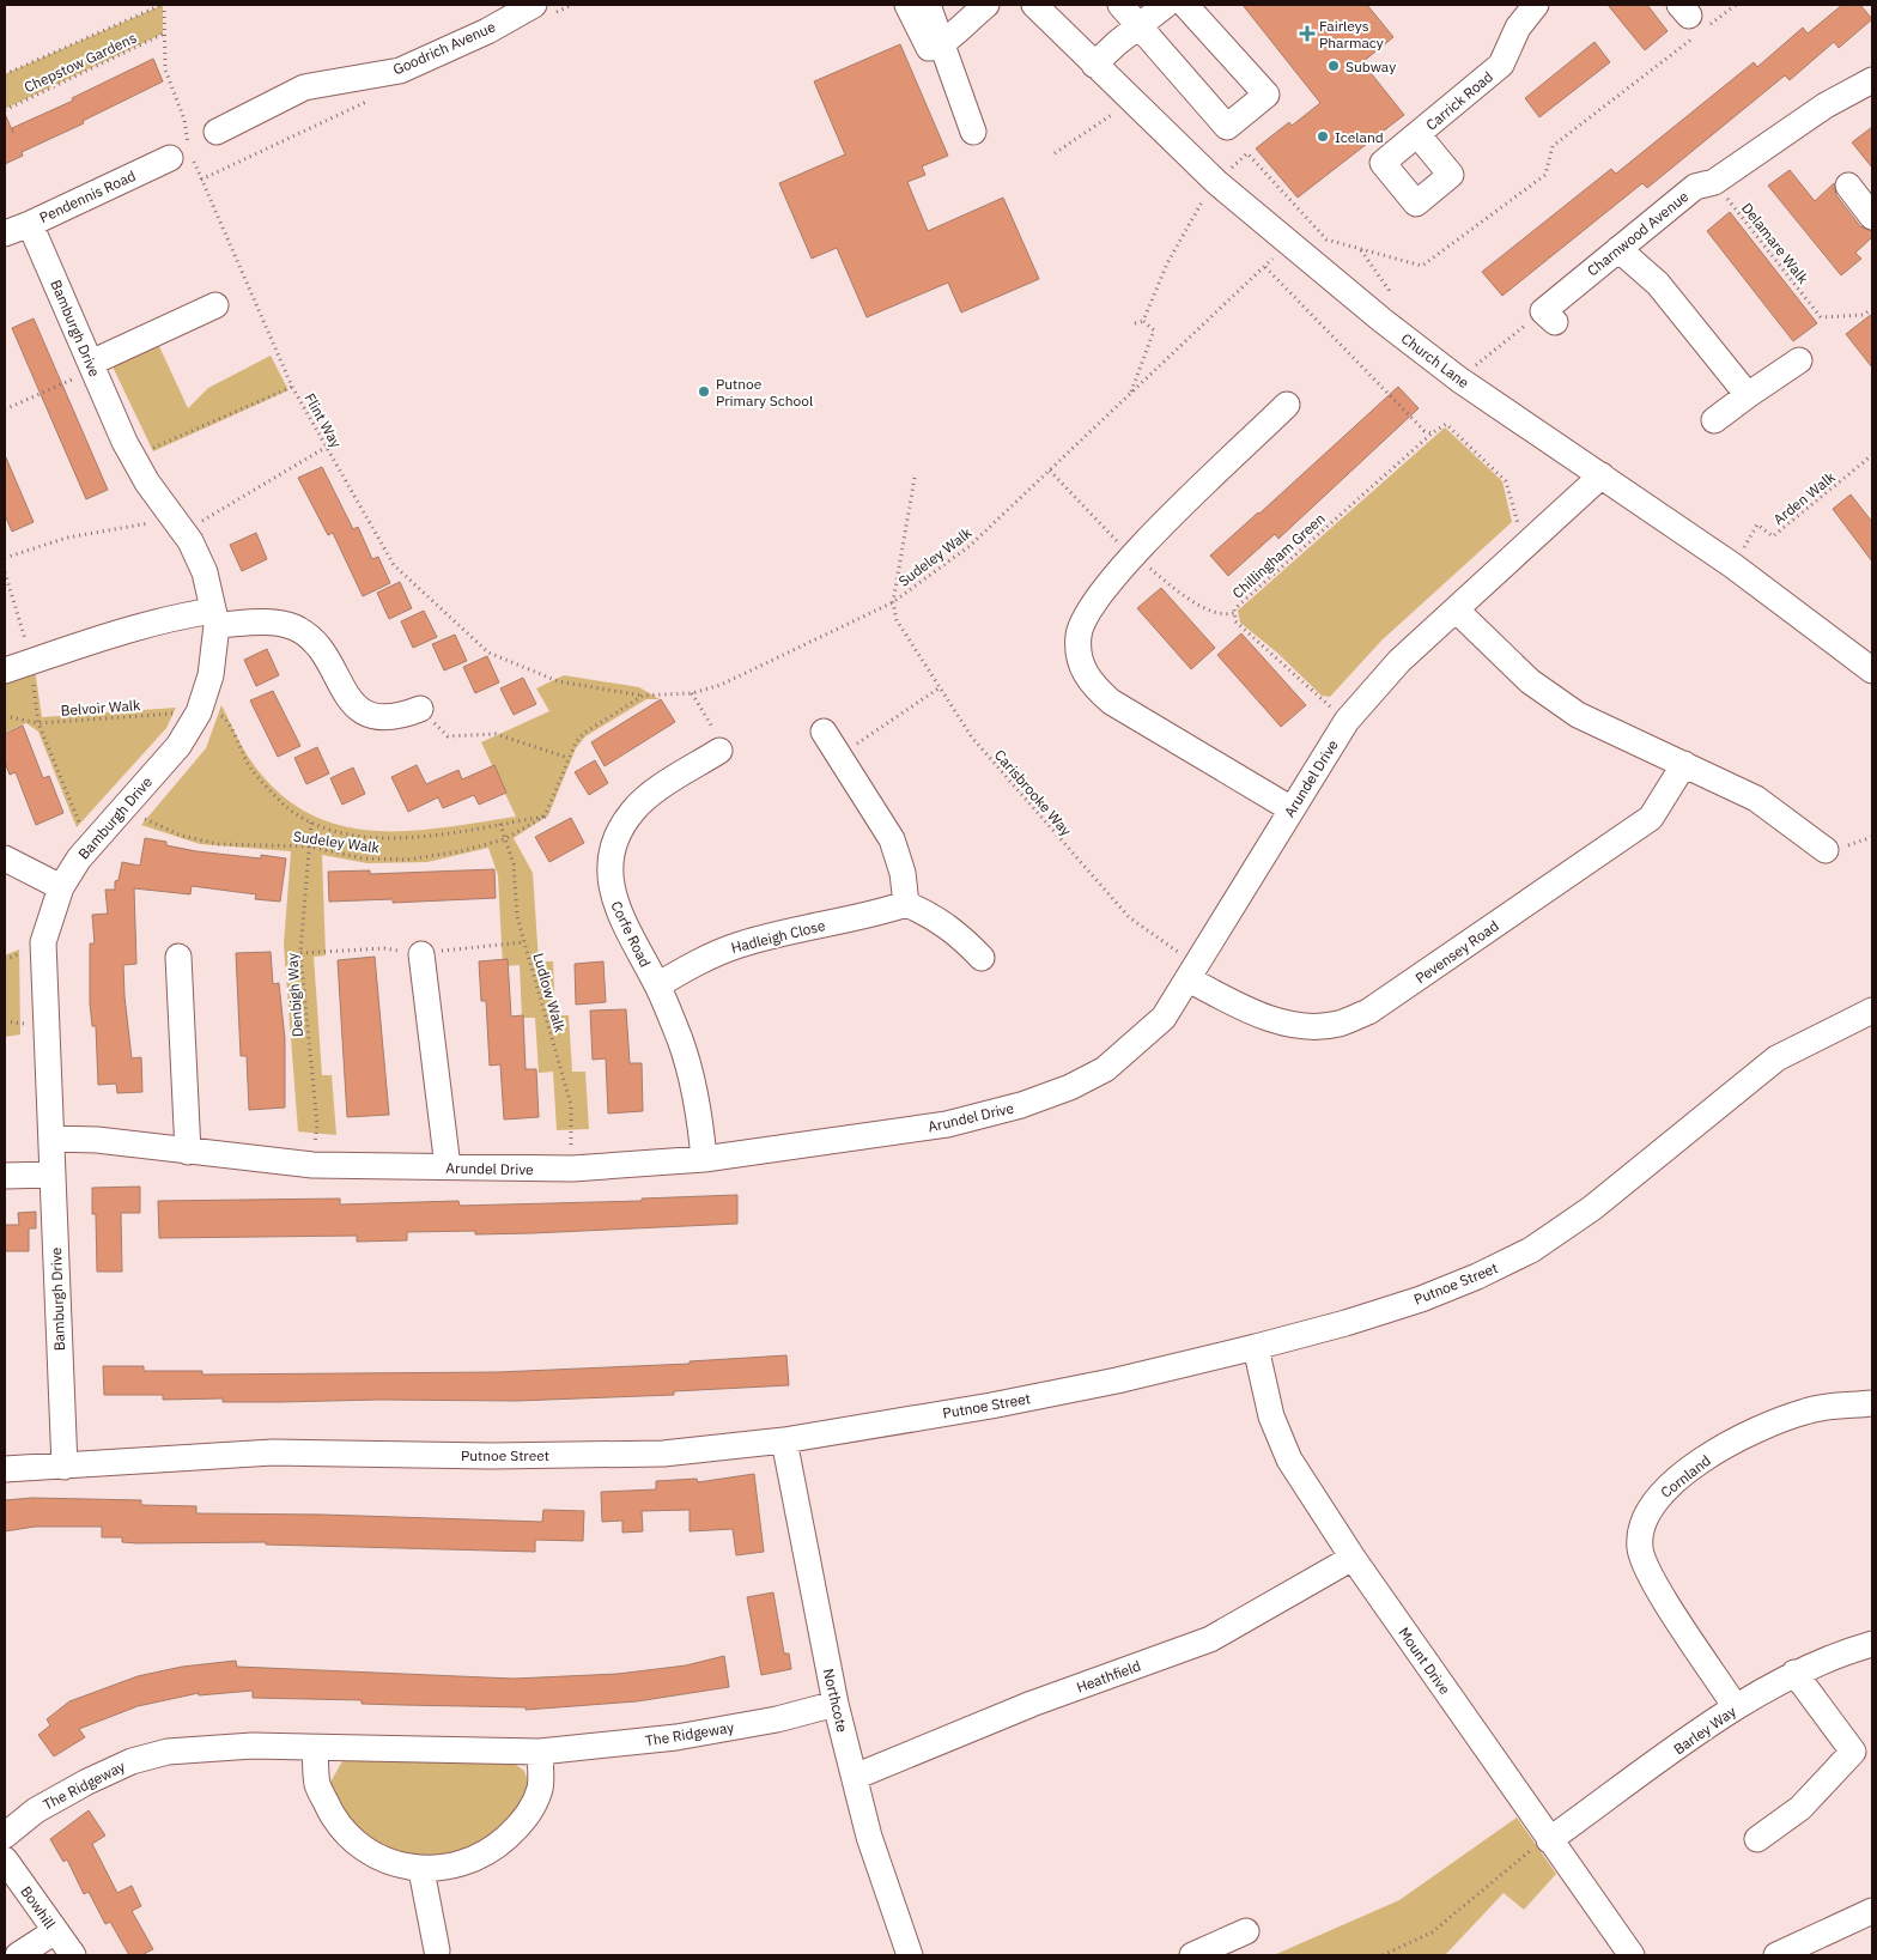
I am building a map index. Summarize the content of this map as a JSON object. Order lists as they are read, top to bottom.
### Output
{
  "streets": {
    "street": [
      "Goodrich Avenue",
      "Carrick Road",
      "Pendennis Road",
      "Charnwood Avenue",
      "Bamburgh Drive",
      "Church Lane",
      "Arundel Drive",
      "Corfe Road",
      "Hadleigh Close",
      "Pevensey Road",
      "Putnoe Street",
      "Cornland",
      "Mount Drive",
      "Heathfield",
      "Northcote",
      "Barley Way",
      "The Ridgeway",
      "Bowhill"
    ],
    "path": [
      "Chepstow Gardens",
      "Delamare Walk",
      "Flint Way",
      "Arden Walk",
      "Chillingham Green",
      "Sudeley Walk",
      "Belvoir Walk",
      "Carisbrooke Way",
      "Ludlow Walk",
      "Denbigh Way"
    ]
  },
  "crossings": [
    ["Chepstow Gardens", "Flint Way"],
    ["Pendennis Road", "Bamburgh Drive"],
    ["Pendennis Road", "Flint Way"],
    ["Charnwood Avenue", "Delamare Walk"],
    ["Bamburgh Drive", "Sudeley Walk"],
    ["Bamburgh Drive", "Belvoir Walk"],
    ["Bamburgh Drive", "Arundel Drive"],
    ["Bamburgh Drive", "Putnoe Street"],
    ["Church Lane", "Arden Walk"],
    ["Church Lane", "Arundel Drive"],
    ["Flint Way", "Sudeley Walk"],
    ["Chillingham Green", "Arundel Drive"],
    ["Sudeley Walk", "Belvoir Walk"],
    ["Sudeley Walk", "Carisbrooke Way"],
    ["Sudeley Walk", "Ludlow Walk"],
    ["Sudeley Walk", "Denbigh Way"],
    ["Arundel Drive", "Carisbrooke Way"],
    ["Arundel Drive", "Corfe Road"],
    ["Arundel Drive", "Pevensey Road"],
    ["Arundel Drive", "Ludlow Walk"],
    ["Arundel Drive", "Denbigh Way"],
    ["Carisbrooke Way", "Pevensey Road"],
    ["Corfe Road", "Hadleigh Close"],
    ["Putnoe Street", "Mount Drive"],
    ["Putnoe Street", "Northcote"],
    ["Cornland", "Barley Way"],
    ["Mount Drive", "Heathfield"],
    ["Mount Drive", "Barley Way"],
    ["Heathfield", "Northcote"],
    ["Northcote", "The Ridgeway"]
  ],
  "places": {
    "health": ["Fairleys Pharmacy"],
    "other": ["Subway", "Iceland", "Putnoe Primary School"]
  }
}
